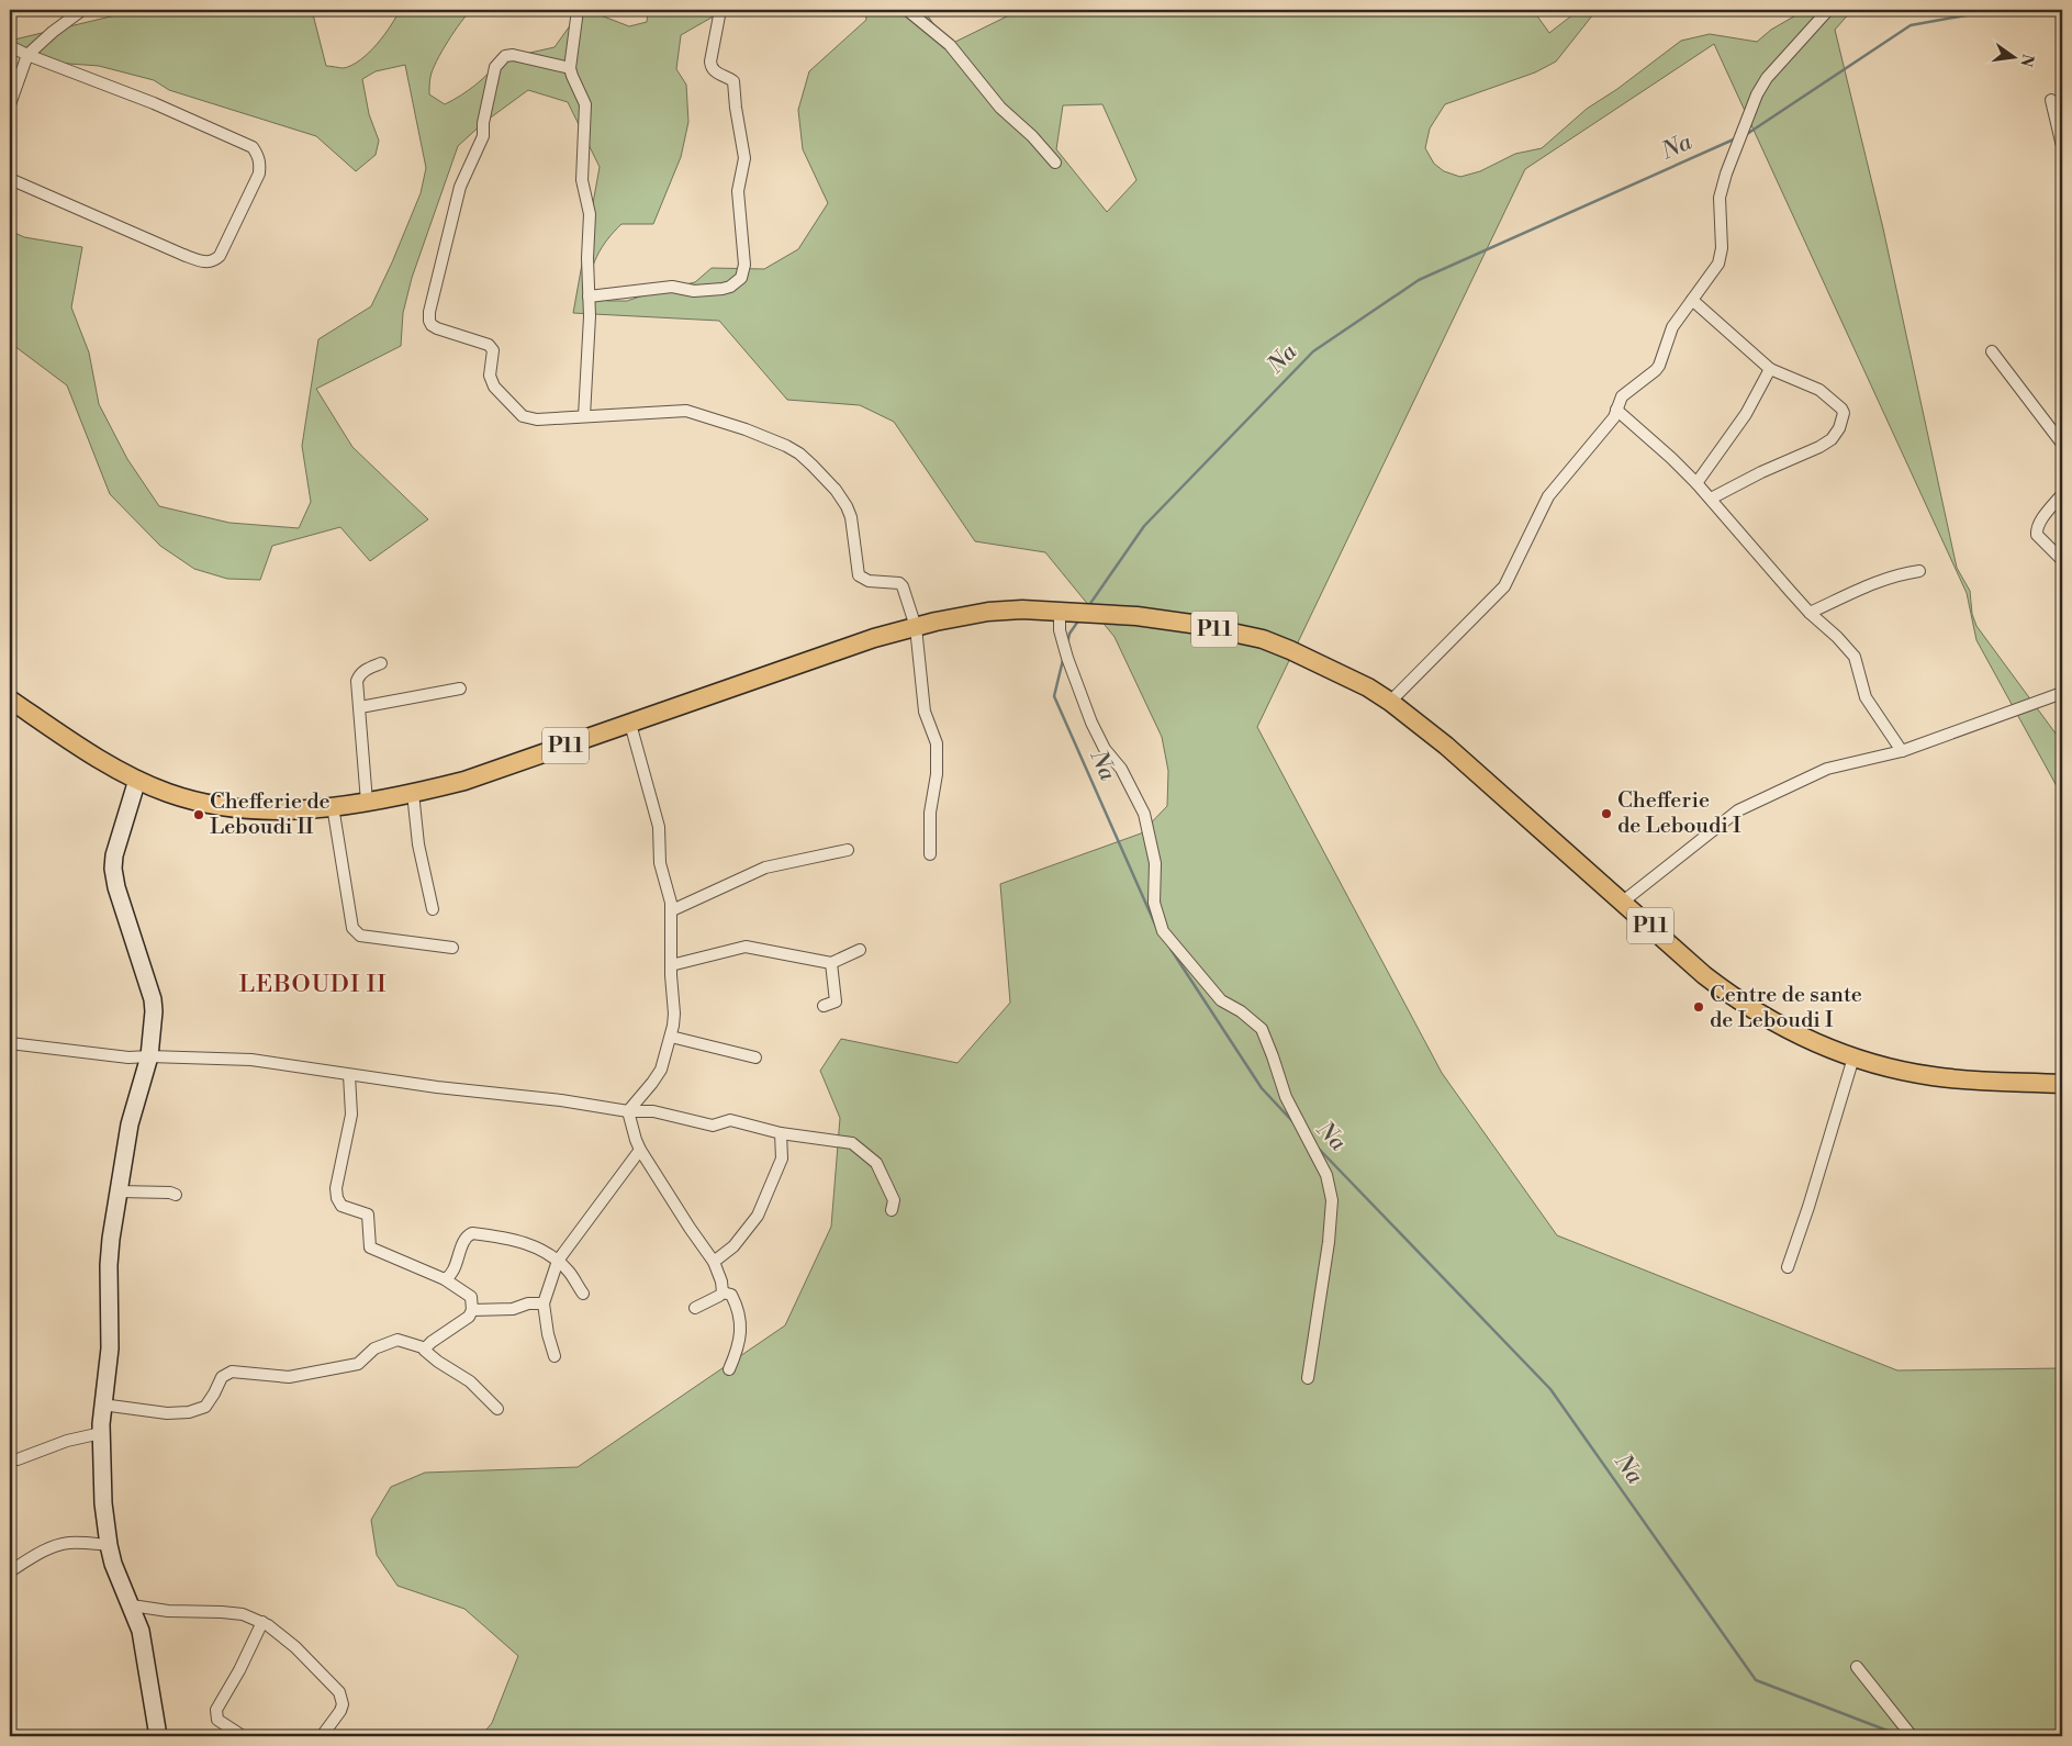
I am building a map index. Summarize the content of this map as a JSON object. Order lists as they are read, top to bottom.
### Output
{
  "streets": {
    "main road": ["P11"]
  },
  "districts": ["LEBOUDI II"],
  "water": ["Na"],
  "places": ["Chefferie de Leboudi I", "Chefferie de Leboudi II", "Centre de sante de Leboudi I"],
  "north": "right"
}
